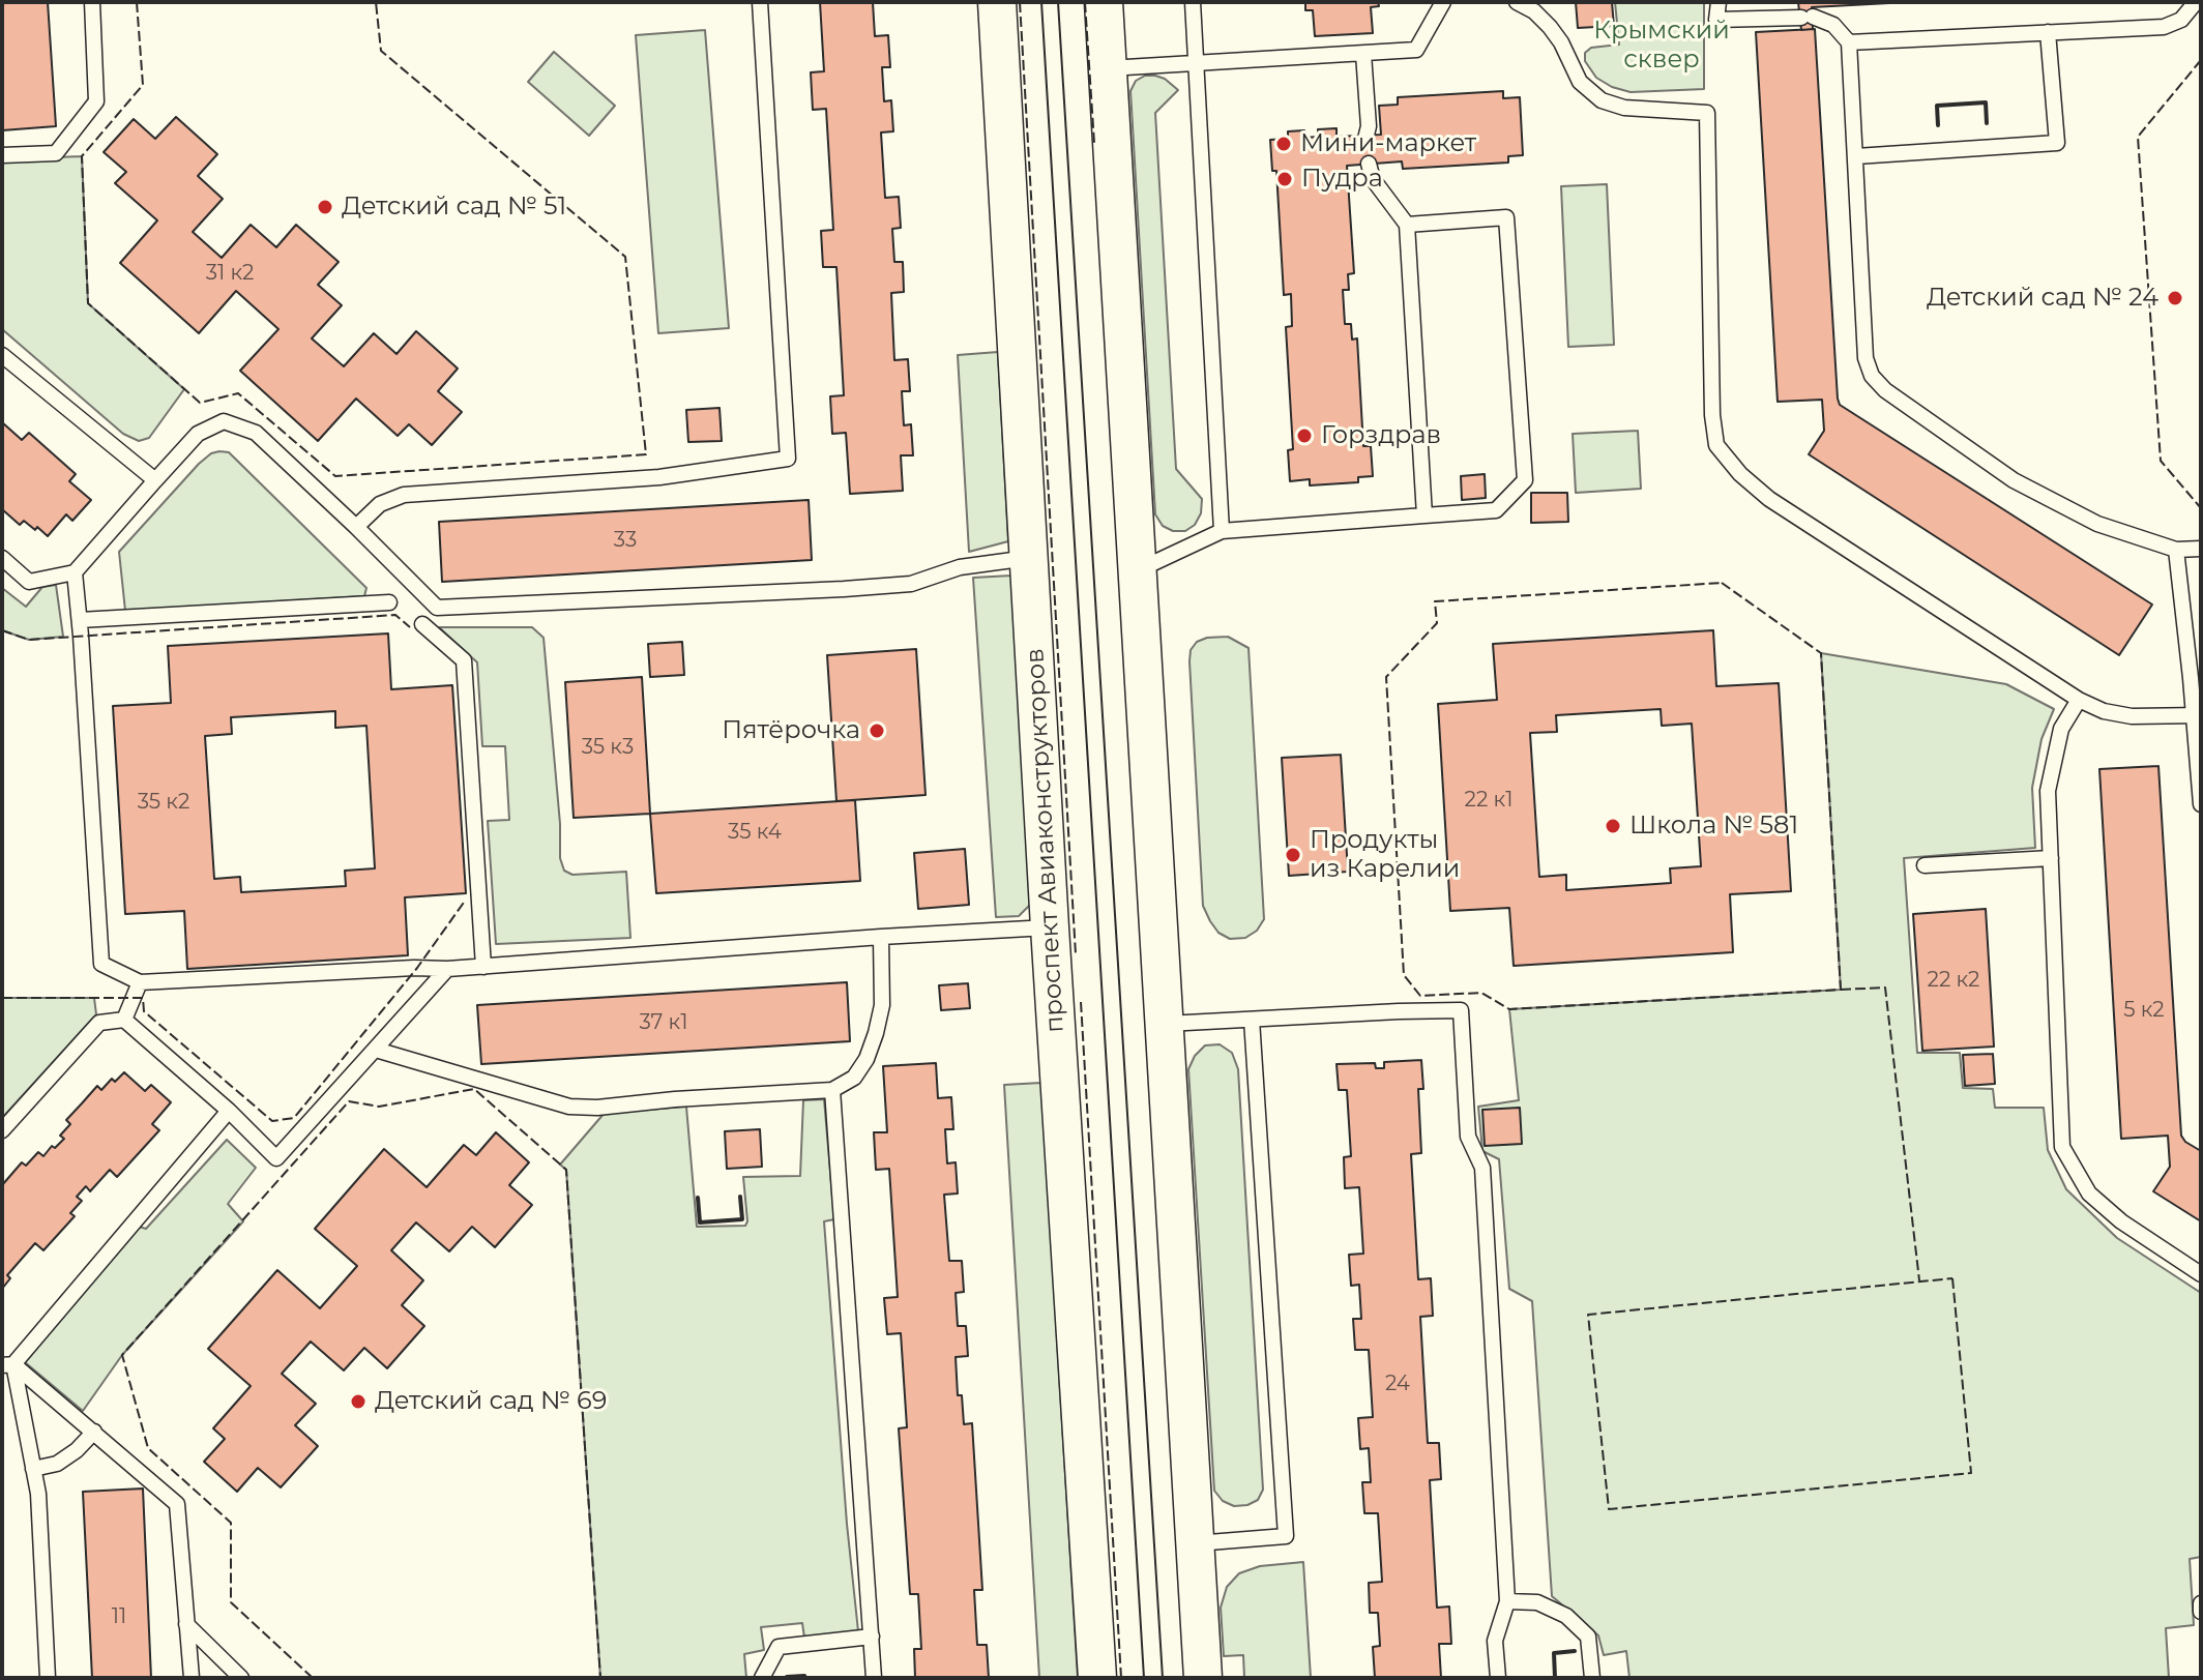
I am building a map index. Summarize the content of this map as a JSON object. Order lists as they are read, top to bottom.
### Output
{
  "streets": {
    "street": ["проспект Авиаконструкторов"]
  },
  "parks": ["Крымский сквер"],
  "places": [
    "Мини-маркет",
    "Пудра",
    "Детский сад № 51",
    "Детский сад № 24",
    "Горздрав",
    "Пятёрочка",
    "Школа № 581",
    "Продукты из Карелии",
    "Детский сад № 69"
  ],
  "house_numbers": [
    "31 к2",
    "33",
    "35 к3",
    "22 к1",
    "35 к2",
    "35 к4",
    "22 к2",
    "5 к2",
    "37 к1",
    "24",
    "11"
  ]
}
